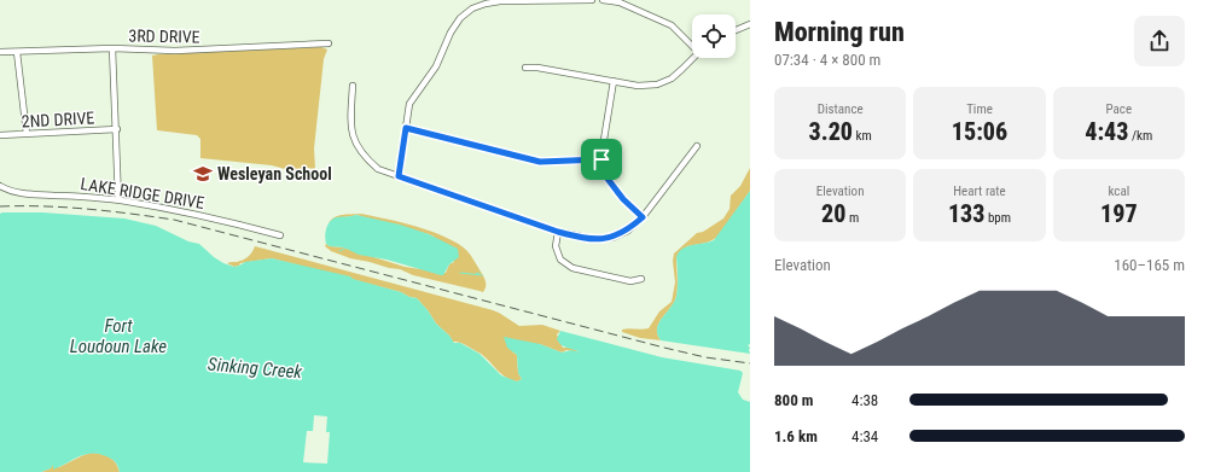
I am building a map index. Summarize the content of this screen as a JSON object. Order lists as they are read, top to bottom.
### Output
{
  "streets": {
    "street": ["3RD DRIVE", "2ND DRIVE", "LAKE RIDGE DRIVE"]
  },
  "water": ["Fort Loudoun Lake", "Sinking Creek"],
  "places": {
    "school or university": ["Wesleyan School"]
  },
  "page": {
    "heading": ["Morning run", "07:34 · 4 × 800 m"],
    "stats": [
      ["Distance", "3.20 km"],
      ["Time", "15:06"],
      ["Pace", "4:43 /km"],
      ["Elevation", "20 m"],
      ["Heart rate", "133 bpm"],
      ["kcal", "197"]
    ],
    "chart": ["Elevation", "160–165 m"],
    "list": [
      {
        "name": "800 m",
        "note": "4:38"
      },
      {
        "name": "1.6 km",
        "note": "4:34"
      }
    ]
  }
}
